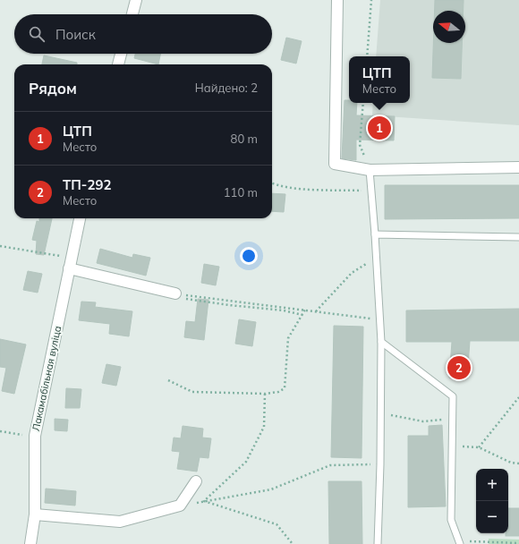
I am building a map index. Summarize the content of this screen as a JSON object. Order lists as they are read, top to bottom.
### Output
{
  "streets": {
    "street": ["Лакамабільная вуліца"]
  },
  "north": "left",
  "page": {
    "search": "Поиск",
    "popup": ["ЦТП", "Место"],
    "heading": ["Рядом", "Найдено: 2"],
    "list": [
      {
        "mark": "1",
        "name": "ЦТП",
        "note": "Место",
        "value": "80 m"
      },
      {
        "mark": "2",
        "name": "ТП-292",
        "note": "Место",
        "value": "110 m"
      }
    ],
    "pins": ["1", "2"],
    "map_buttons": ["+", "−"]
  }
}
